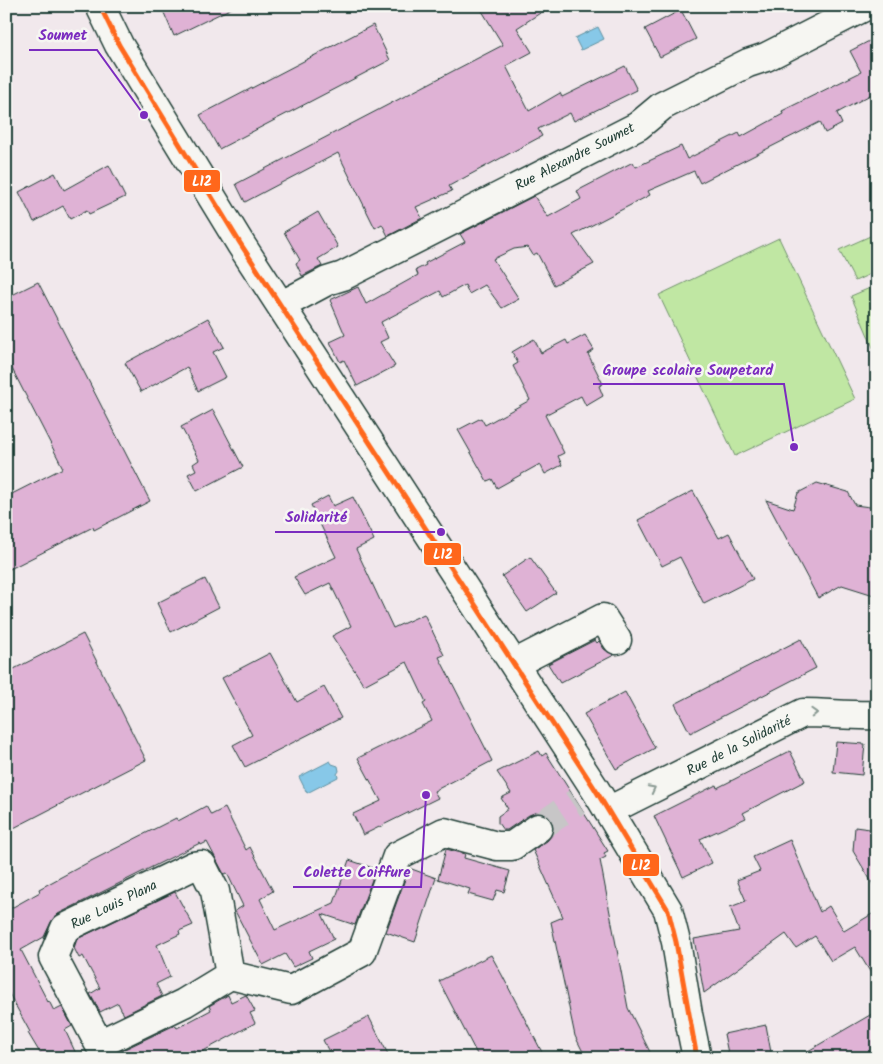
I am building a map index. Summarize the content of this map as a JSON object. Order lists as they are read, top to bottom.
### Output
{
  "streets": {
    "street": ["Rue Alexandre Soumet", "Rue de la Solidarité", "Rue Louis Plana"]
  },
  "one_way": ["Rue de la Solidarité"],
  "places": [
    "Soumet",
    "Groupe scolaire Soupetard",
    "Solidarité",
    "Colette Coiffure"
  ],
  "lines": ["transit line L12"]
}
